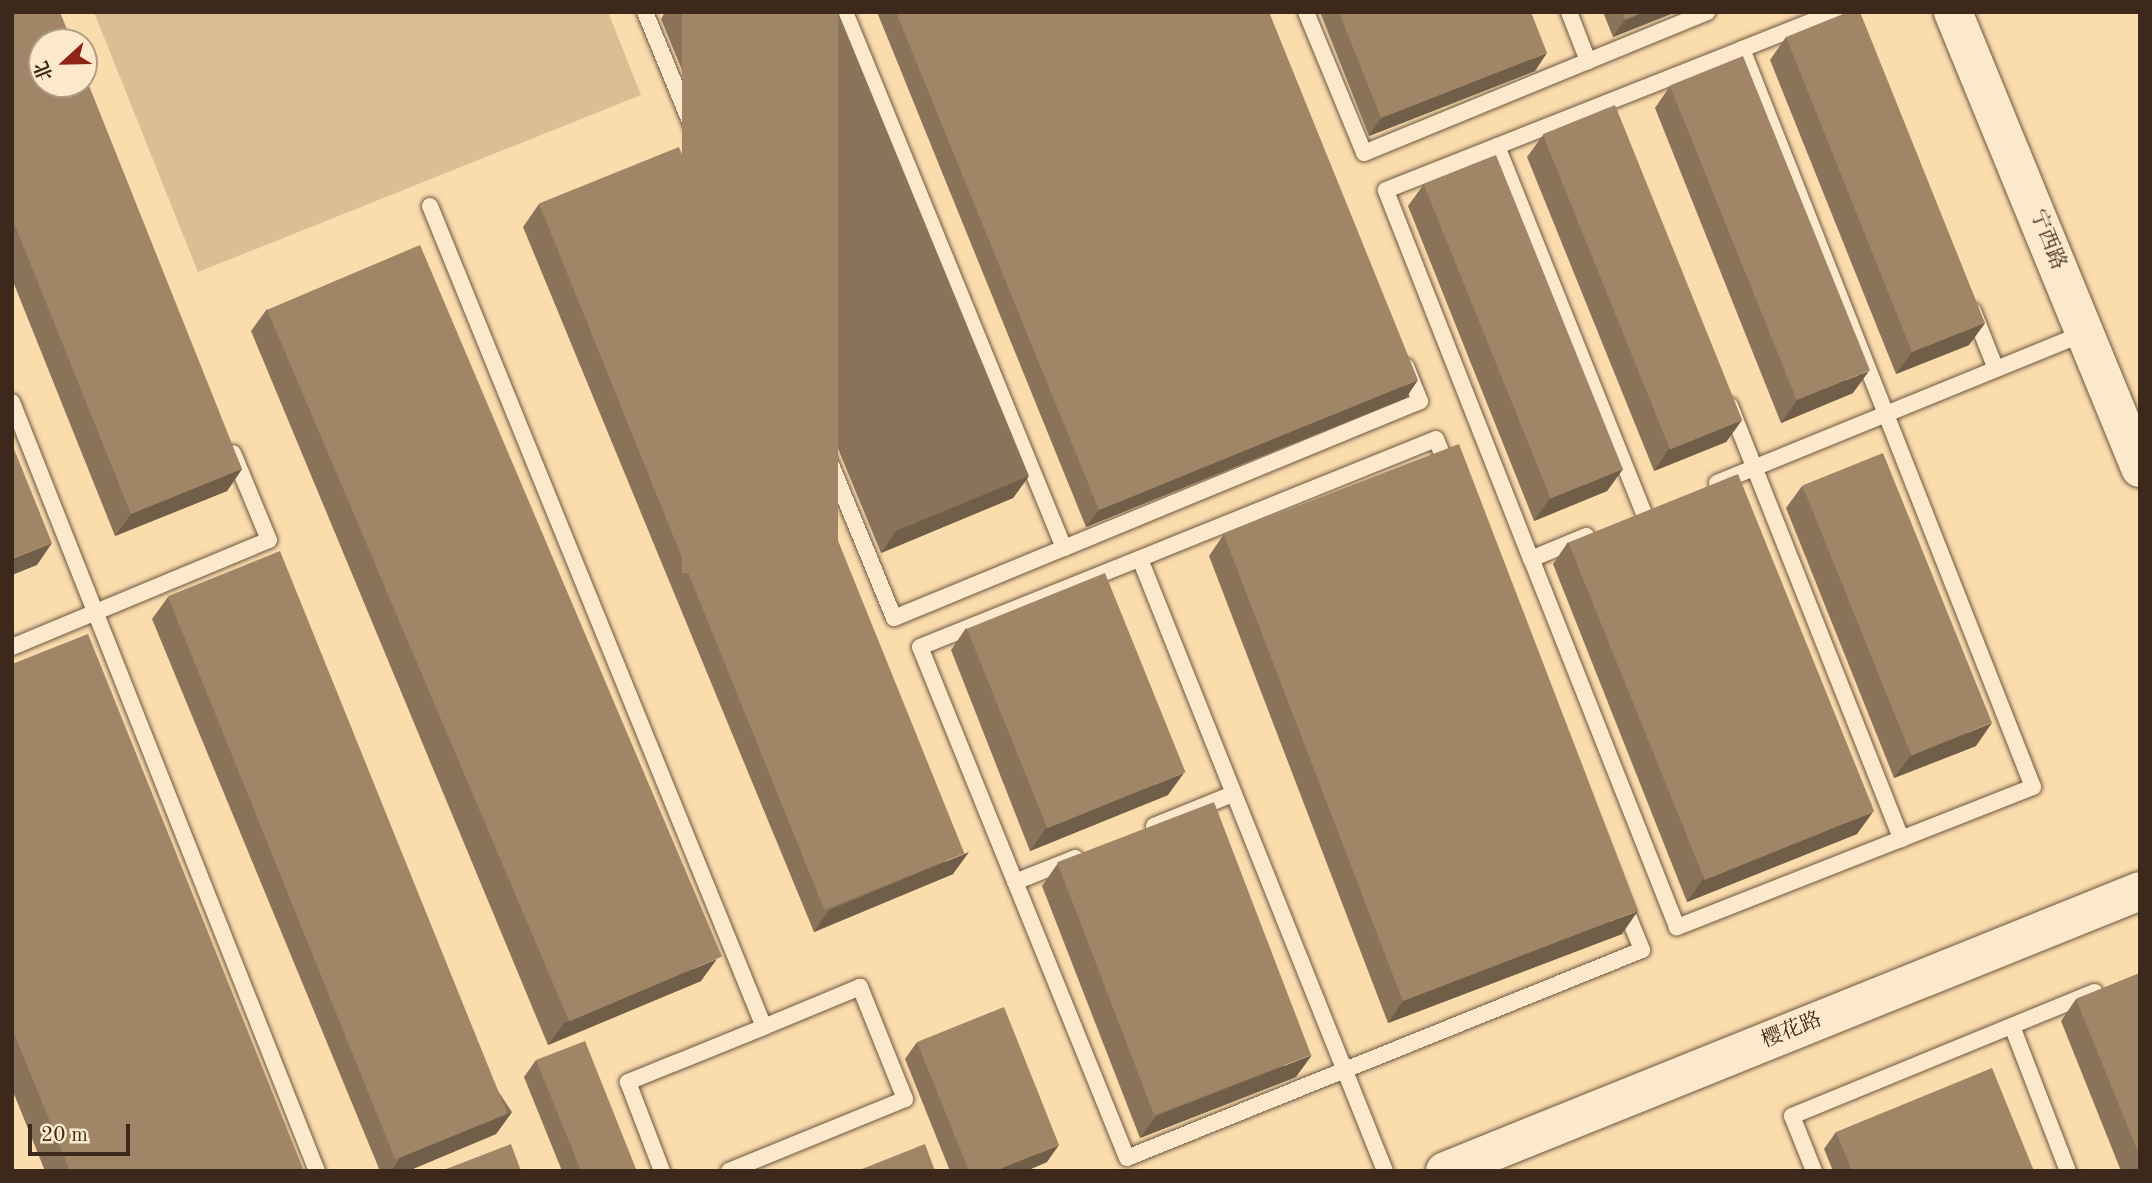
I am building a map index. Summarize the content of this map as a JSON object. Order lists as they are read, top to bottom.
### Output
{
  "streets": {
    "street": ["宁西路", "樱花路"]
  },
  "scale_bar": "20 m",
  "north": "left"
}
